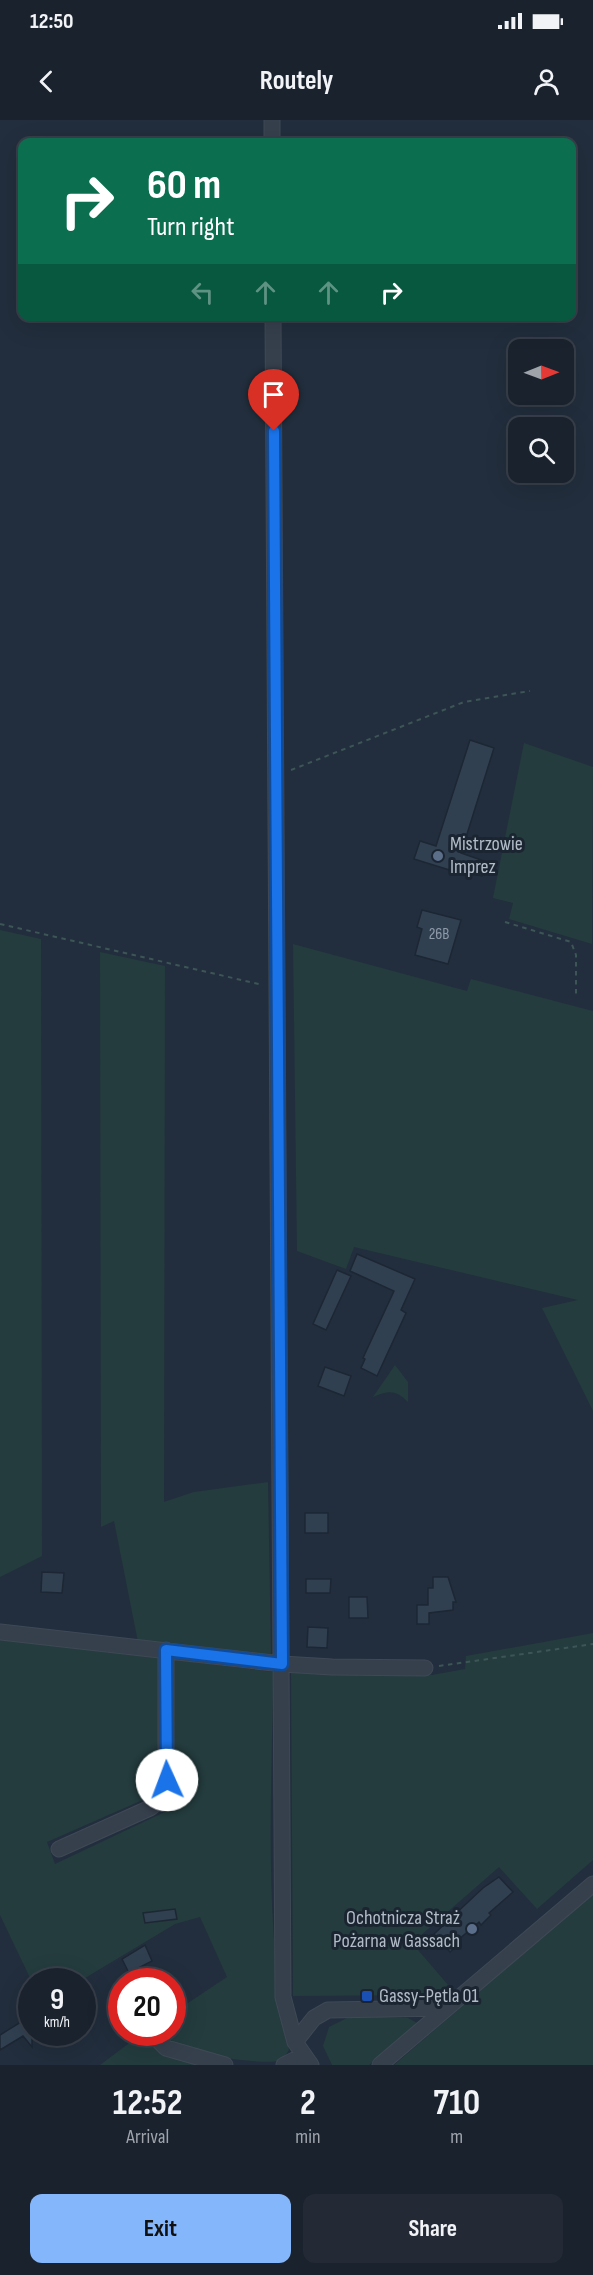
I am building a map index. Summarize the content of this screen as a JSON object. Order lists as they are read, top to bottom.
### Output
{
  "places": {
    "other": ["Mistrzowie Imprez", "Ochotnicza Straż Pożarna w Gassach"],
    "transit": ["Gassy-Pętla 01"]
  },
  "house_numbers": ["26B"],
  "north": "right",
  "page": {
    "status": "12:50",
    "header": "Routely",
    "turn": ["60 m", "Turn right"],
    "speed": "9 km/h",
    "limit": "20",
    "eta": [
      "12:52",
      "Arrival",
      "2",
      "min",
      "710",
      "m"
    ],
    "buttons": ["Exit", "Share"]
  }
}
